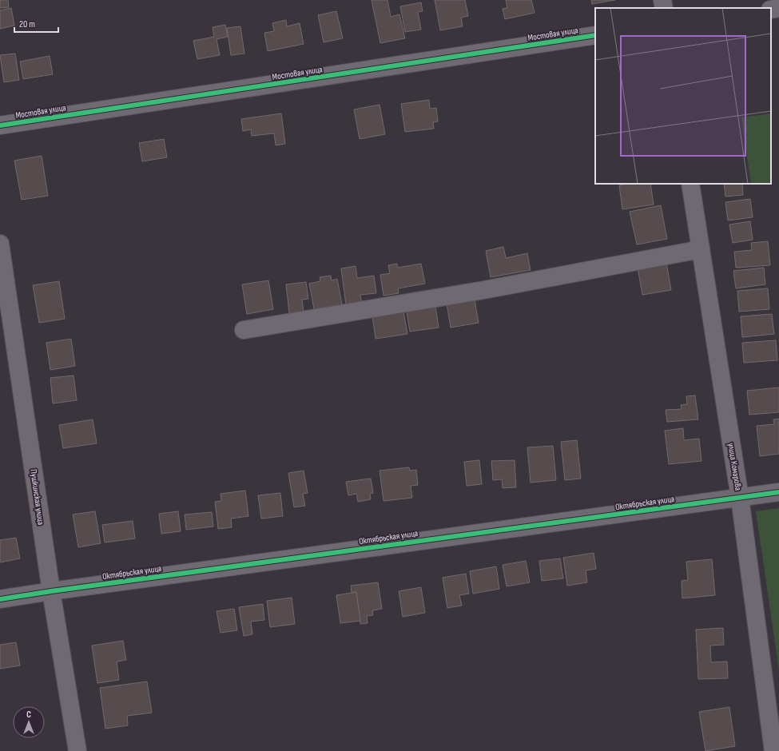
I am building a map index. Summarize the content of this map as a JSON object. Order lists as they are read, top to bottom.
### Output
{
  "streets": {
    "street": [
      "Мостовая улица",
      "улица Комарова",
      "Пушкинская улица",
      "Октябрьская улица"
    ]
  },
  "crossings": [
    ["улица Комарова", "Октябрьская улица"],
    ["Пушкинская улица", "Октябрьская улица"]
  ],
  "scale_bar": "20 m",
  "north": "top"
}
